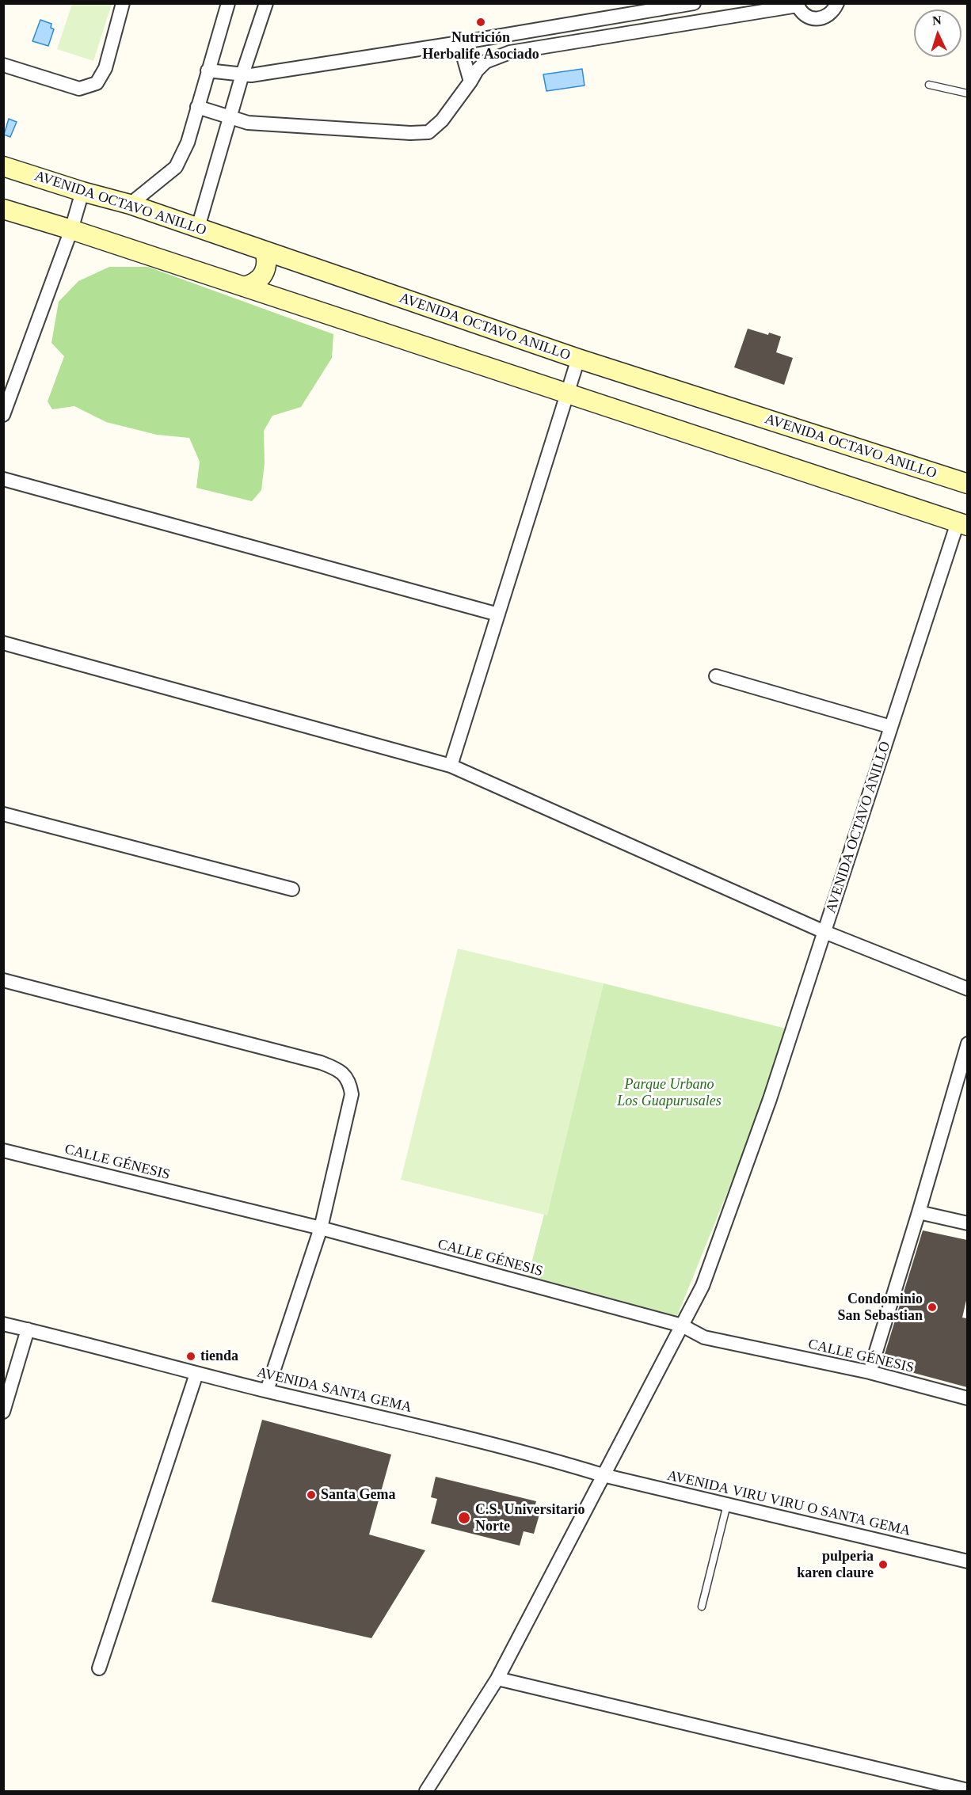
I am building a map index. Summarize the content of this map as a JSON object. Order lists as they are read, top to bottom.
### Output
{
  "streets": {
    "street": [
      "AVENIDA OCTAVO ANILLO",
      "CALLE GÉNESIS",
      "AVENIDA SANTA GEMA",
      "AVENIDA VIRU VIRU O SANTA GEMA"
    ]
  },
  "crossings": [
    ["AVENIDA SANTA GEMA", "AVENIDA VIRU VIRU O SANTA GEMA"]
  ],
  "parks": ["Parque Urbano Los Guapurusales"],
  "places": [
    "Nutrición Herbalife Asociado",
    "Condominio San Sebastian",
    "tienda",
    "Santa Gema",
    "C.S. Universitario Norte",
    "pulperia karen claure"
  ],
  "north": "top"
}
